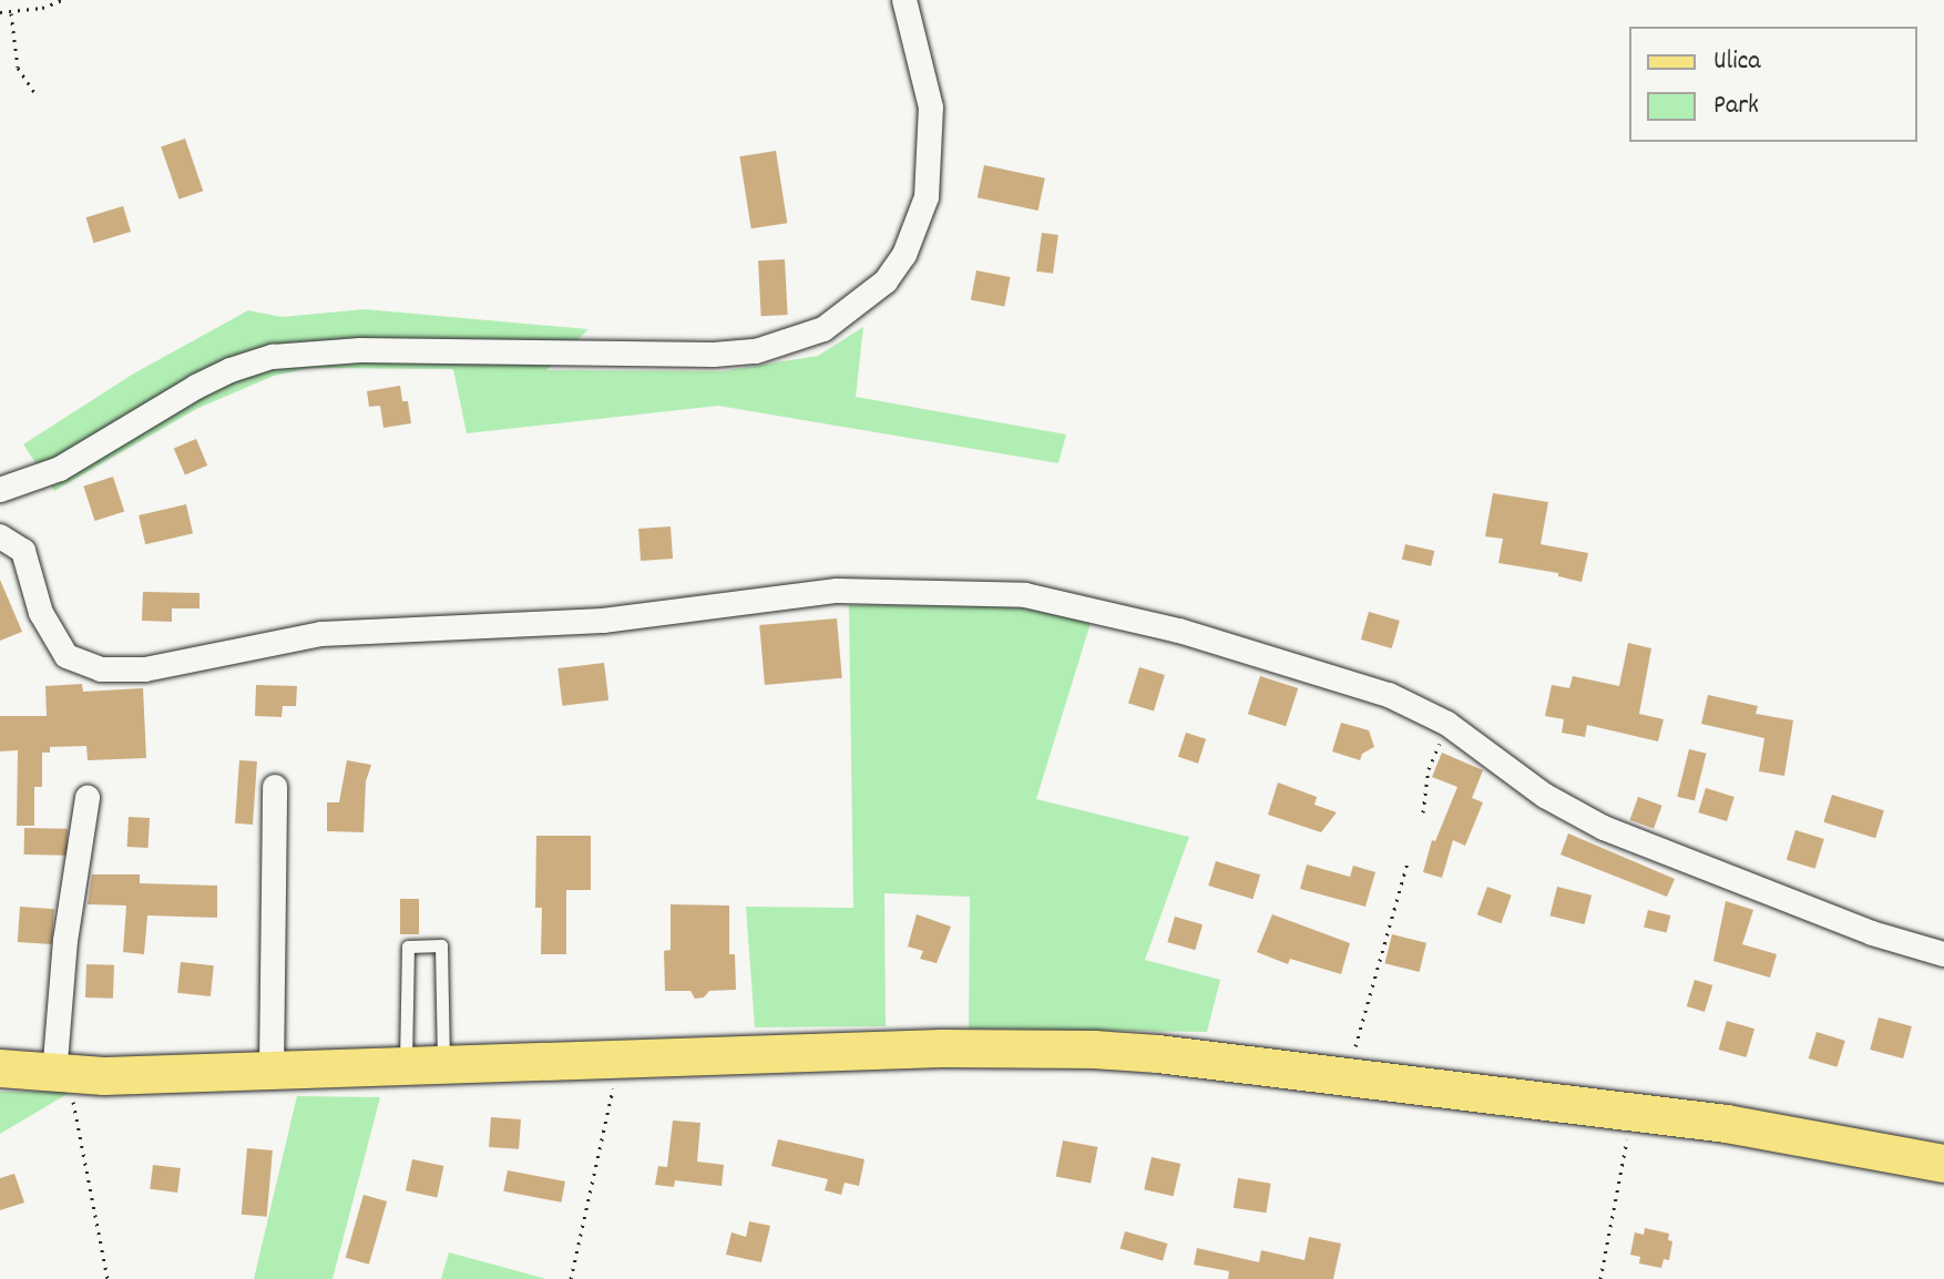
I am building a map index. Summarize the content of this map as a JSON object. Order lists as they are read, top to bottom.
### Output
{
  "legend": ["Ulica", "Park"]
}
